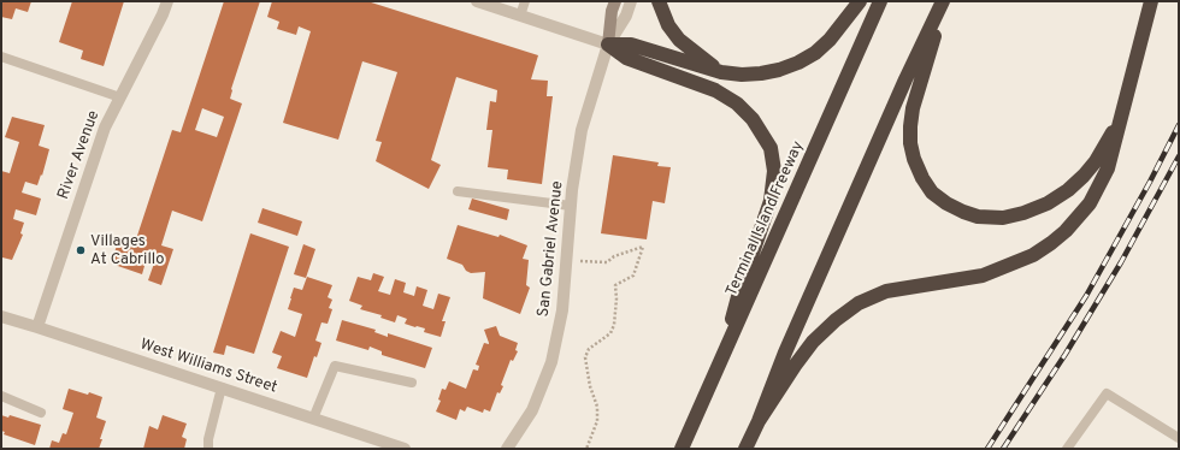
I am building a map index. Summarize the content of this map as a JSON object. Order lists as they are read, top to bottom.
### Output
{
  "streets": {
    "highway": ["Terminal Island Freeway"],
    "main road": ["San Gabriel Avenue"],
    "street": ["River Avenue", "West Williams Street"]
  },
  "crossings": [
    ["River Avenue", "West Williams Street"]
  ],
  "places": ["Villages At Cabrillo"]
}
